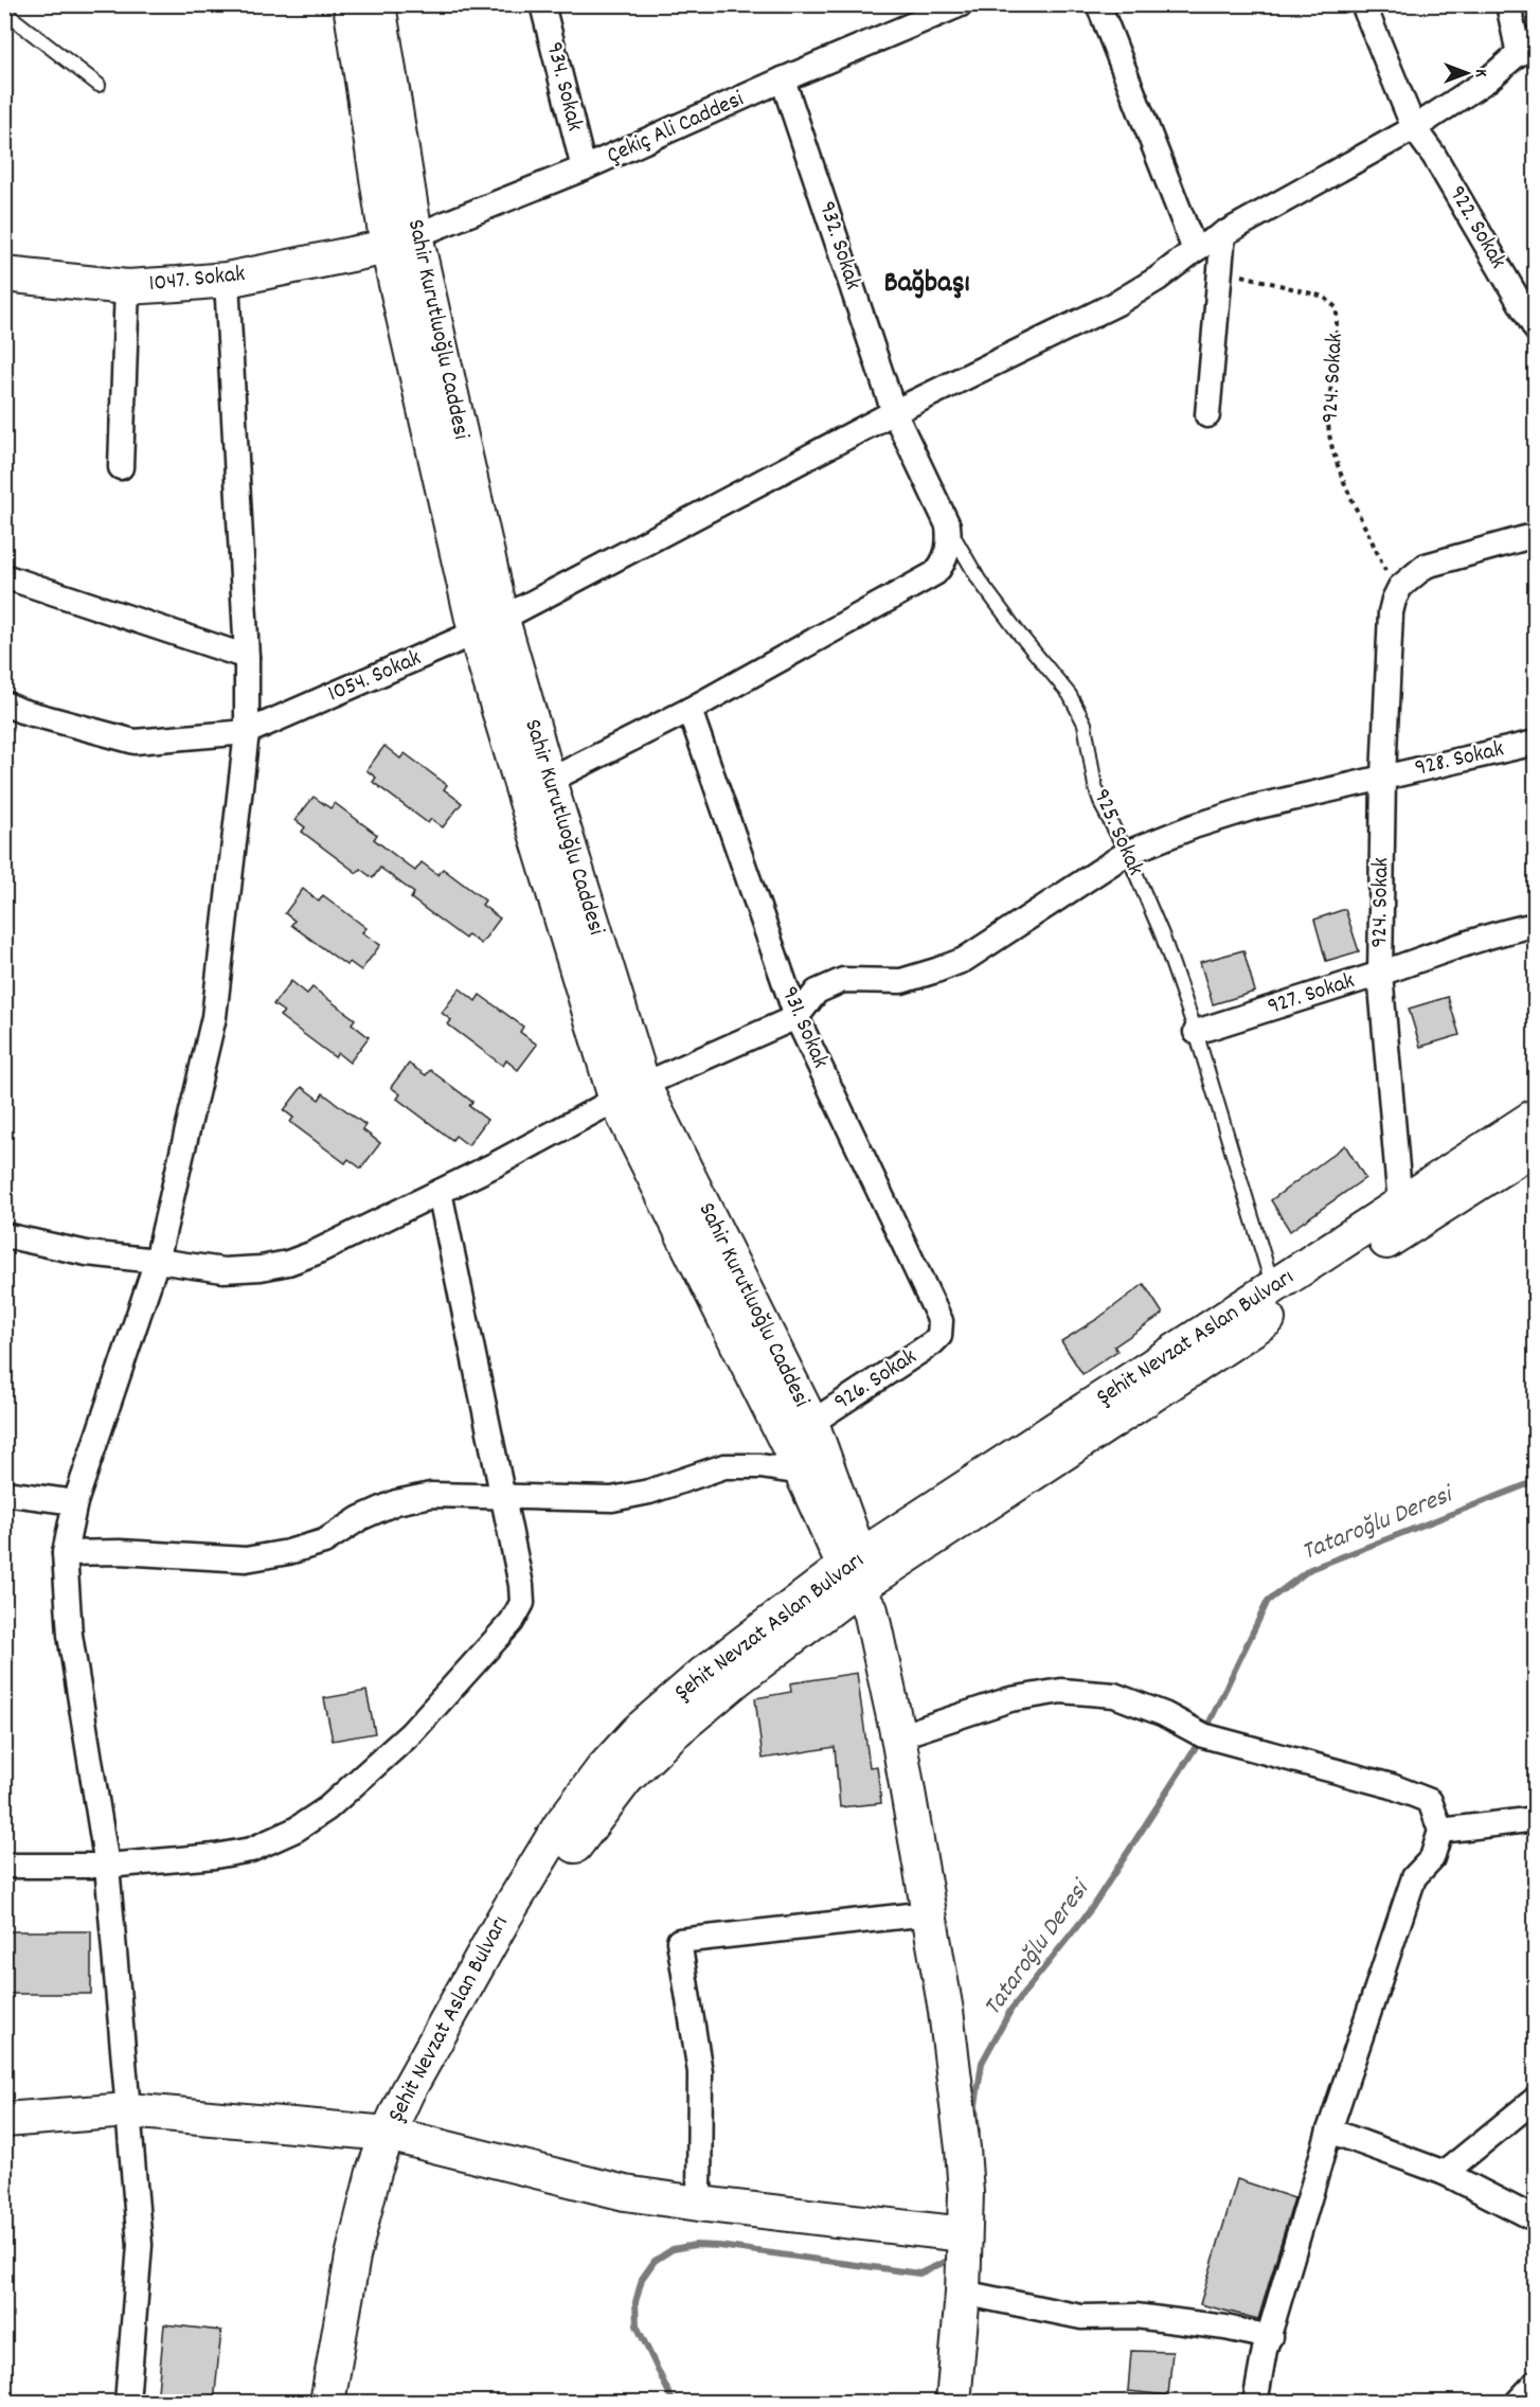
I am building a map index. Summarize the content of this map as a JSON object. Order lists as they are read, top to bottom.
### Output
{
  "streets": {
    "street": [
      "934. Sokak",
      "Çekiç Ali Caddesi",
      "922. Sokak",
      "932. Sokak",
      "1047. Sokak",
      "Sahir Kurutluoğlu Caddesi",
      "924. Sokak",
      "1054. Sokak",
      "928. Sokak",
      "925. Sokak",
      "927. Sokak",
      "931. Sokak",
      "Şehit Nevzat Aslan Bulvarı",
      "926. Sokak"
    ]
  },
  "crossings": [
    ["934. Sokak", "Çekiç Ali Caddesi"],
    ["Çekiç Ali Caddesi", "932. Sokak"],
    ["Çekiç Ali Caddesi", "1047. Sokak"],
    ["Çekiç Ali Caddesi", "Sahir Kurutluoğlu Caddesi"],
    ["922. Sokak", "1054. Sokak"],
    ["932. Sokak", "1054. Sokak"],
    ["932. Sokak", "925. Sokak"],
    ["1047. Sokak", "Sahir Kurutluoğlu Caddesi"],
    ["Sahir Kurutluoğlu Caddesi", "1054. Sokak"],
    ["Sahir Kurutluoğlu Caddesi", "Şehit Nevzat Aslan Bulvarı"],
    ["Sahir Kurutluoğlu Caddesi", "926. Sokak"],
    ["924. Sokak", "928. Sokak"],
    ["924. Sokak", "927. Sokak"],
    ["924. Sokak", "Şehit Nevzat Aslan Bulvarı"],
    ["1054. Sokak", "925. Sokak"],
    ["928. Sokak", "925. Sokak"],
    ["928. Sokak", "931. Sokak"],
    ["925. Sokak", "927. Sokak"],
    ["925. Sokak", "Şehit Nevzat Aslan Bulvarı"],
    ["931. Sokak", "926. Sokak"]
  ],
  "districts": ["Bağbaşı"],
  "water": ["Tataroğlu Deresi"],
  "north": "right"
}
